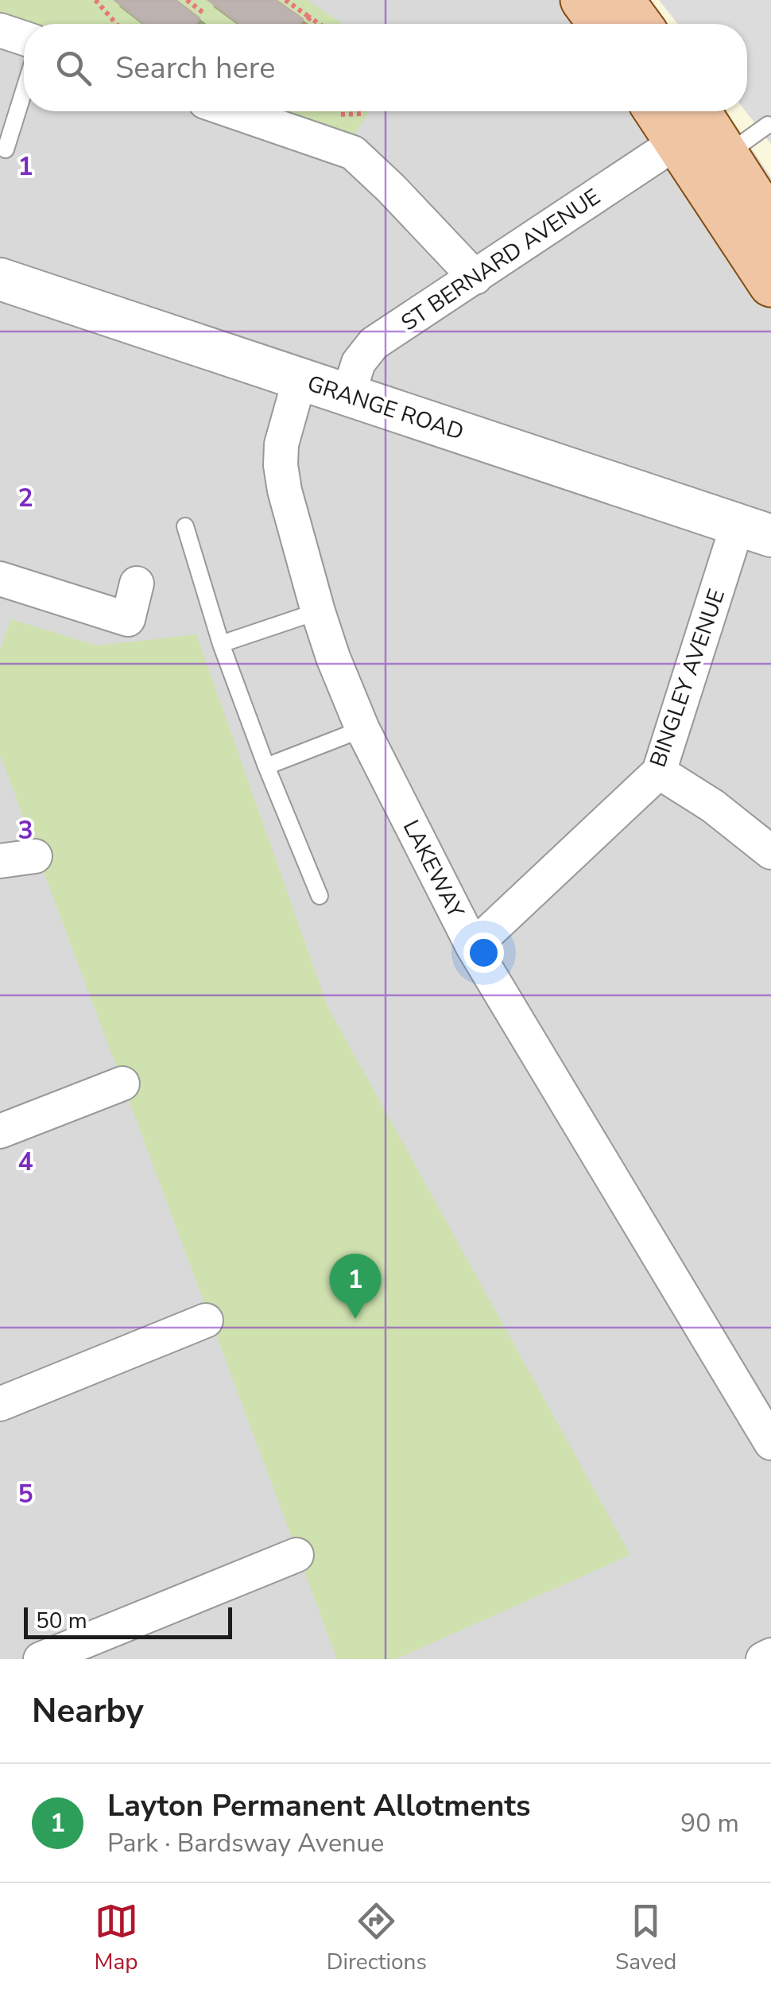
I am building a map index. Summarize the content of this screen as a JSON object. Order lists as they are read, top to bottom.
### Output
{
  "streets": {
    "street": [
      "ST BERNARD AVENUE",
      "GRANGE ROAD",
      "BINGLEY AVENUE",
      "LAKEWAY"
    ]
  },
  "crossings": [
    ["ST BERNARD AVENUE", "GRANGE ROAD"],
    ["GRANGE ROAD", "BINGLEY AVENUE"],
    ["GRANGE ROAD", "LAKEWAY"],
    ["BINGLEY AVENUE", "LAKEWAY"]
  ],
  "scale_bar": "50 m",
  "page": {
    "search": "Search here",
    "pins": "1",
    "scale": "50 m",
    "heading": "Nearby",
    "list": [
      {
        "mark": "1",
        "name": "Layton Permanent Allotments",
        "note": "Park · Bardsway Avenue",
        "value": "90 m"
      }
    ],
    "nav": ["Map", "Directions", "Saved"]
  },
  "grid": {
    "rows": [
      "1",
      "2",
      "3",
      "4",
      "5"
    ]
  }
}
